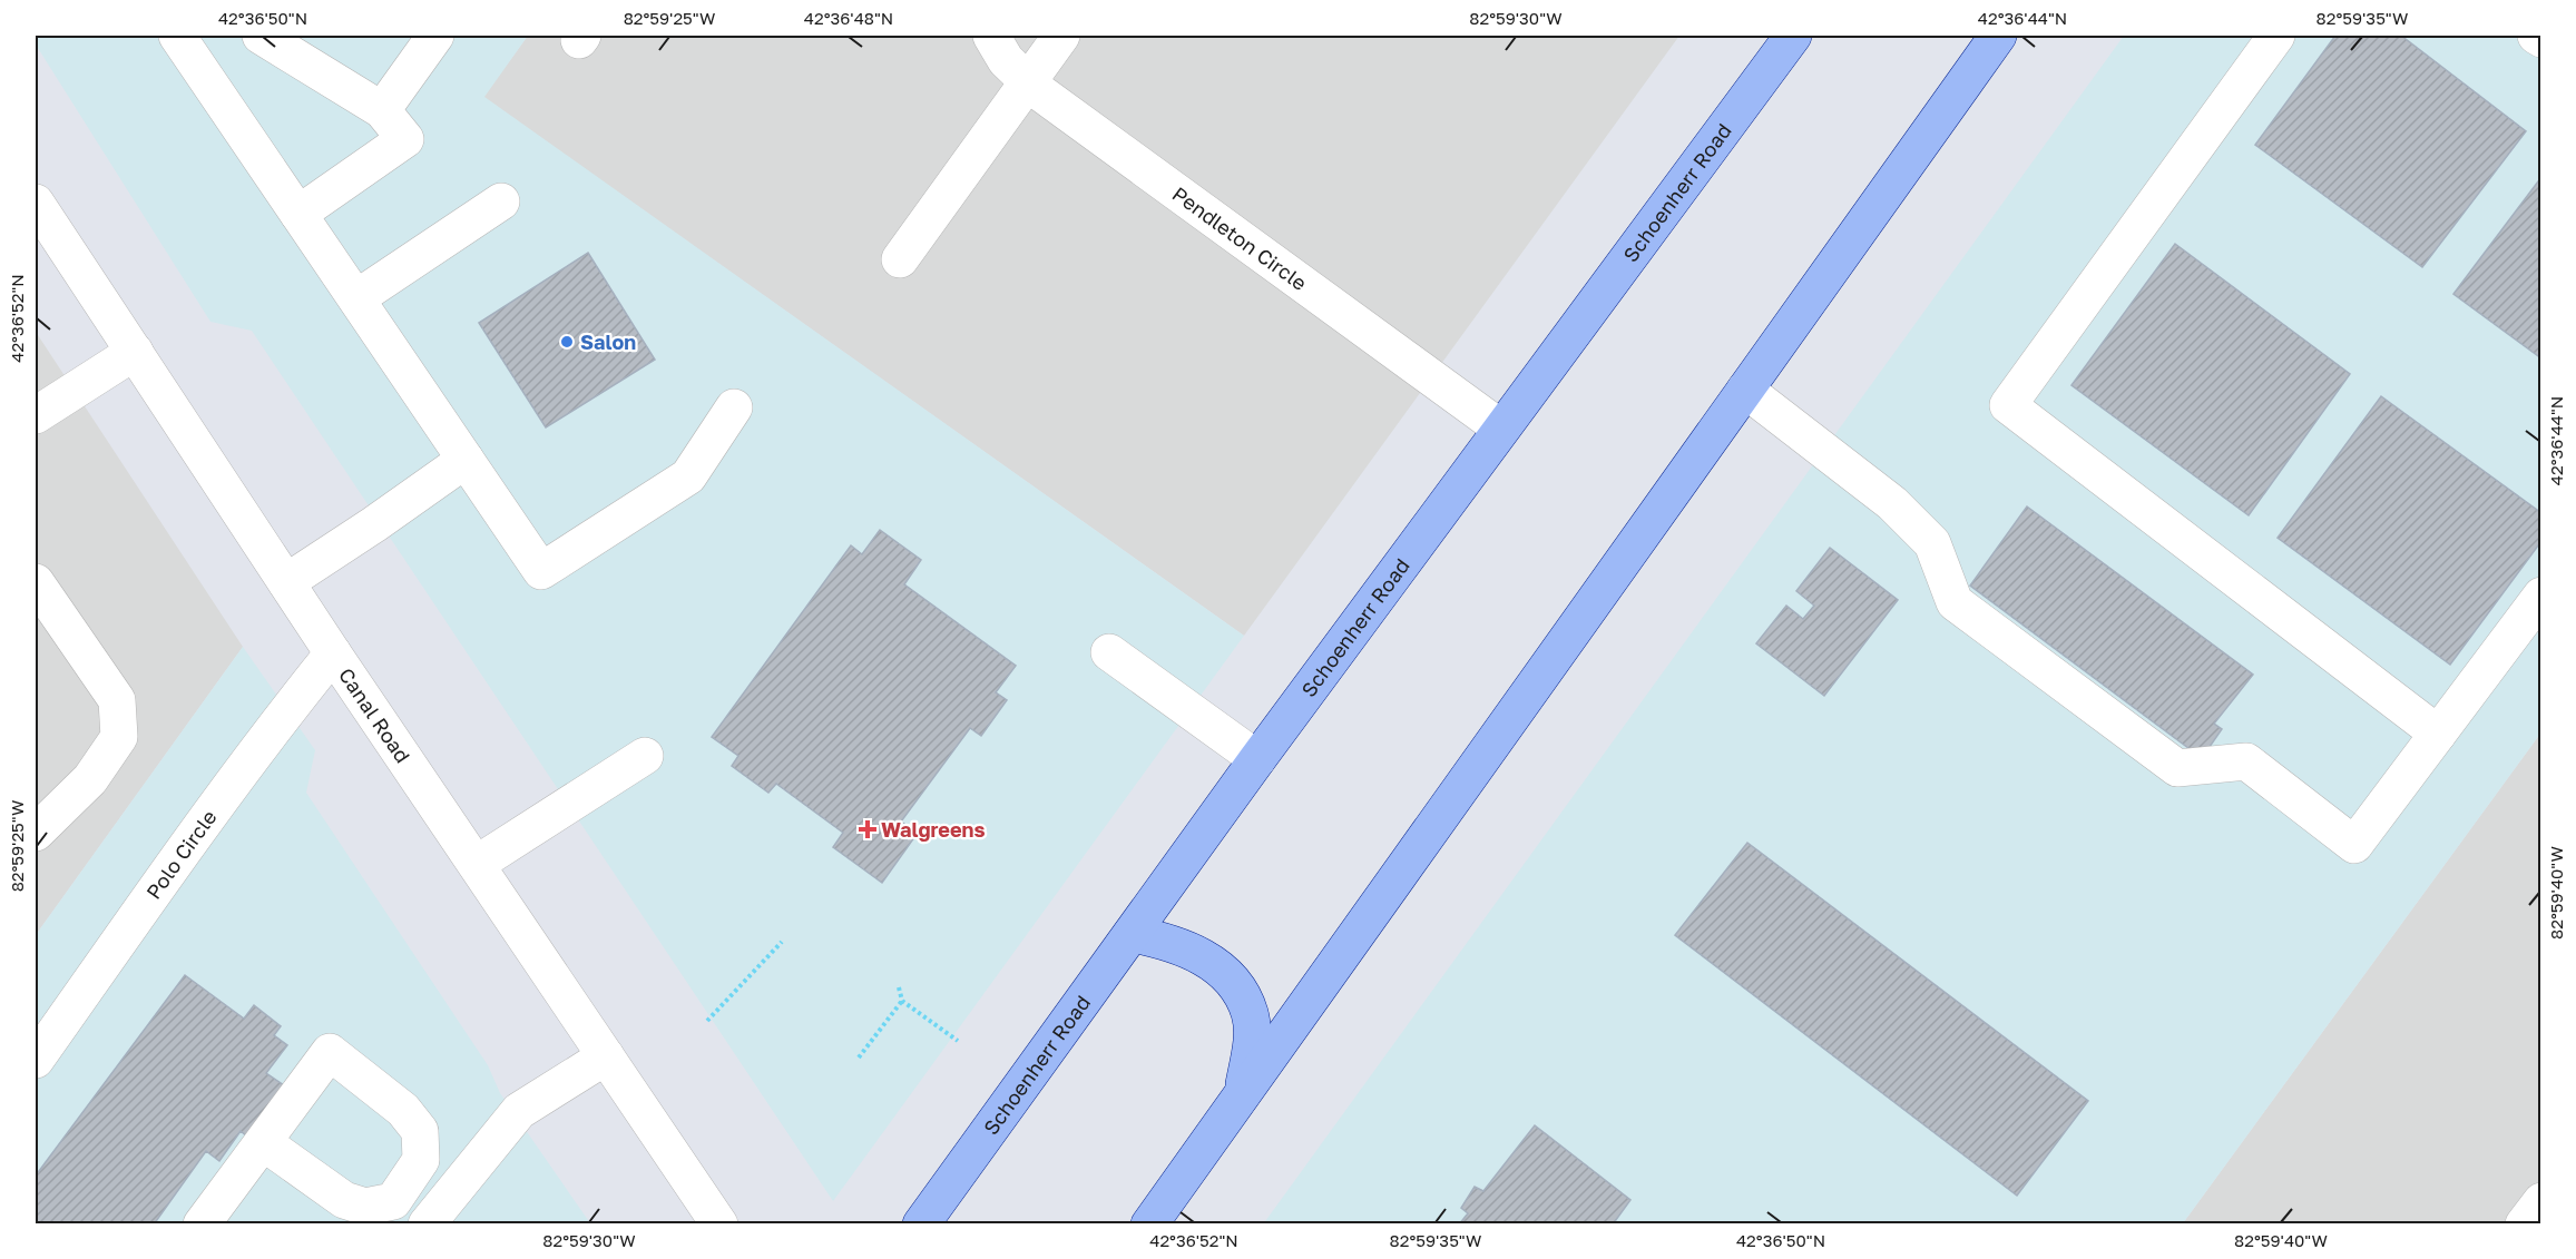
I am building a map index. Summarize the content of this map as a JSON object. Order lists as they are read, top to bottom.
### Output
{
  "streets": {
    "main road": ["Schoenherr Road"],
    "street": ["Pendleton Circle", "Canal Road", "Polo Circle"]
  },
  "crossings": [
    ["Schoenherr Road", "Pendleton Circle"],
    ["Canal Road", "Polo Circle"]
  ],
  "places": {
    "other": ["Salon"],
    "health": ["Walgreens"]
  },
  "coordinates": [
    "42°36'50\"N",
    "82°59'25\"W",
    "42°36'48\"N",
    "82°59'30\"W",
    "42°36'44\"N",
    "82°59'35\"W",
    "42°36'52\"N",
    "82°59'40\"W"
  ]
}
